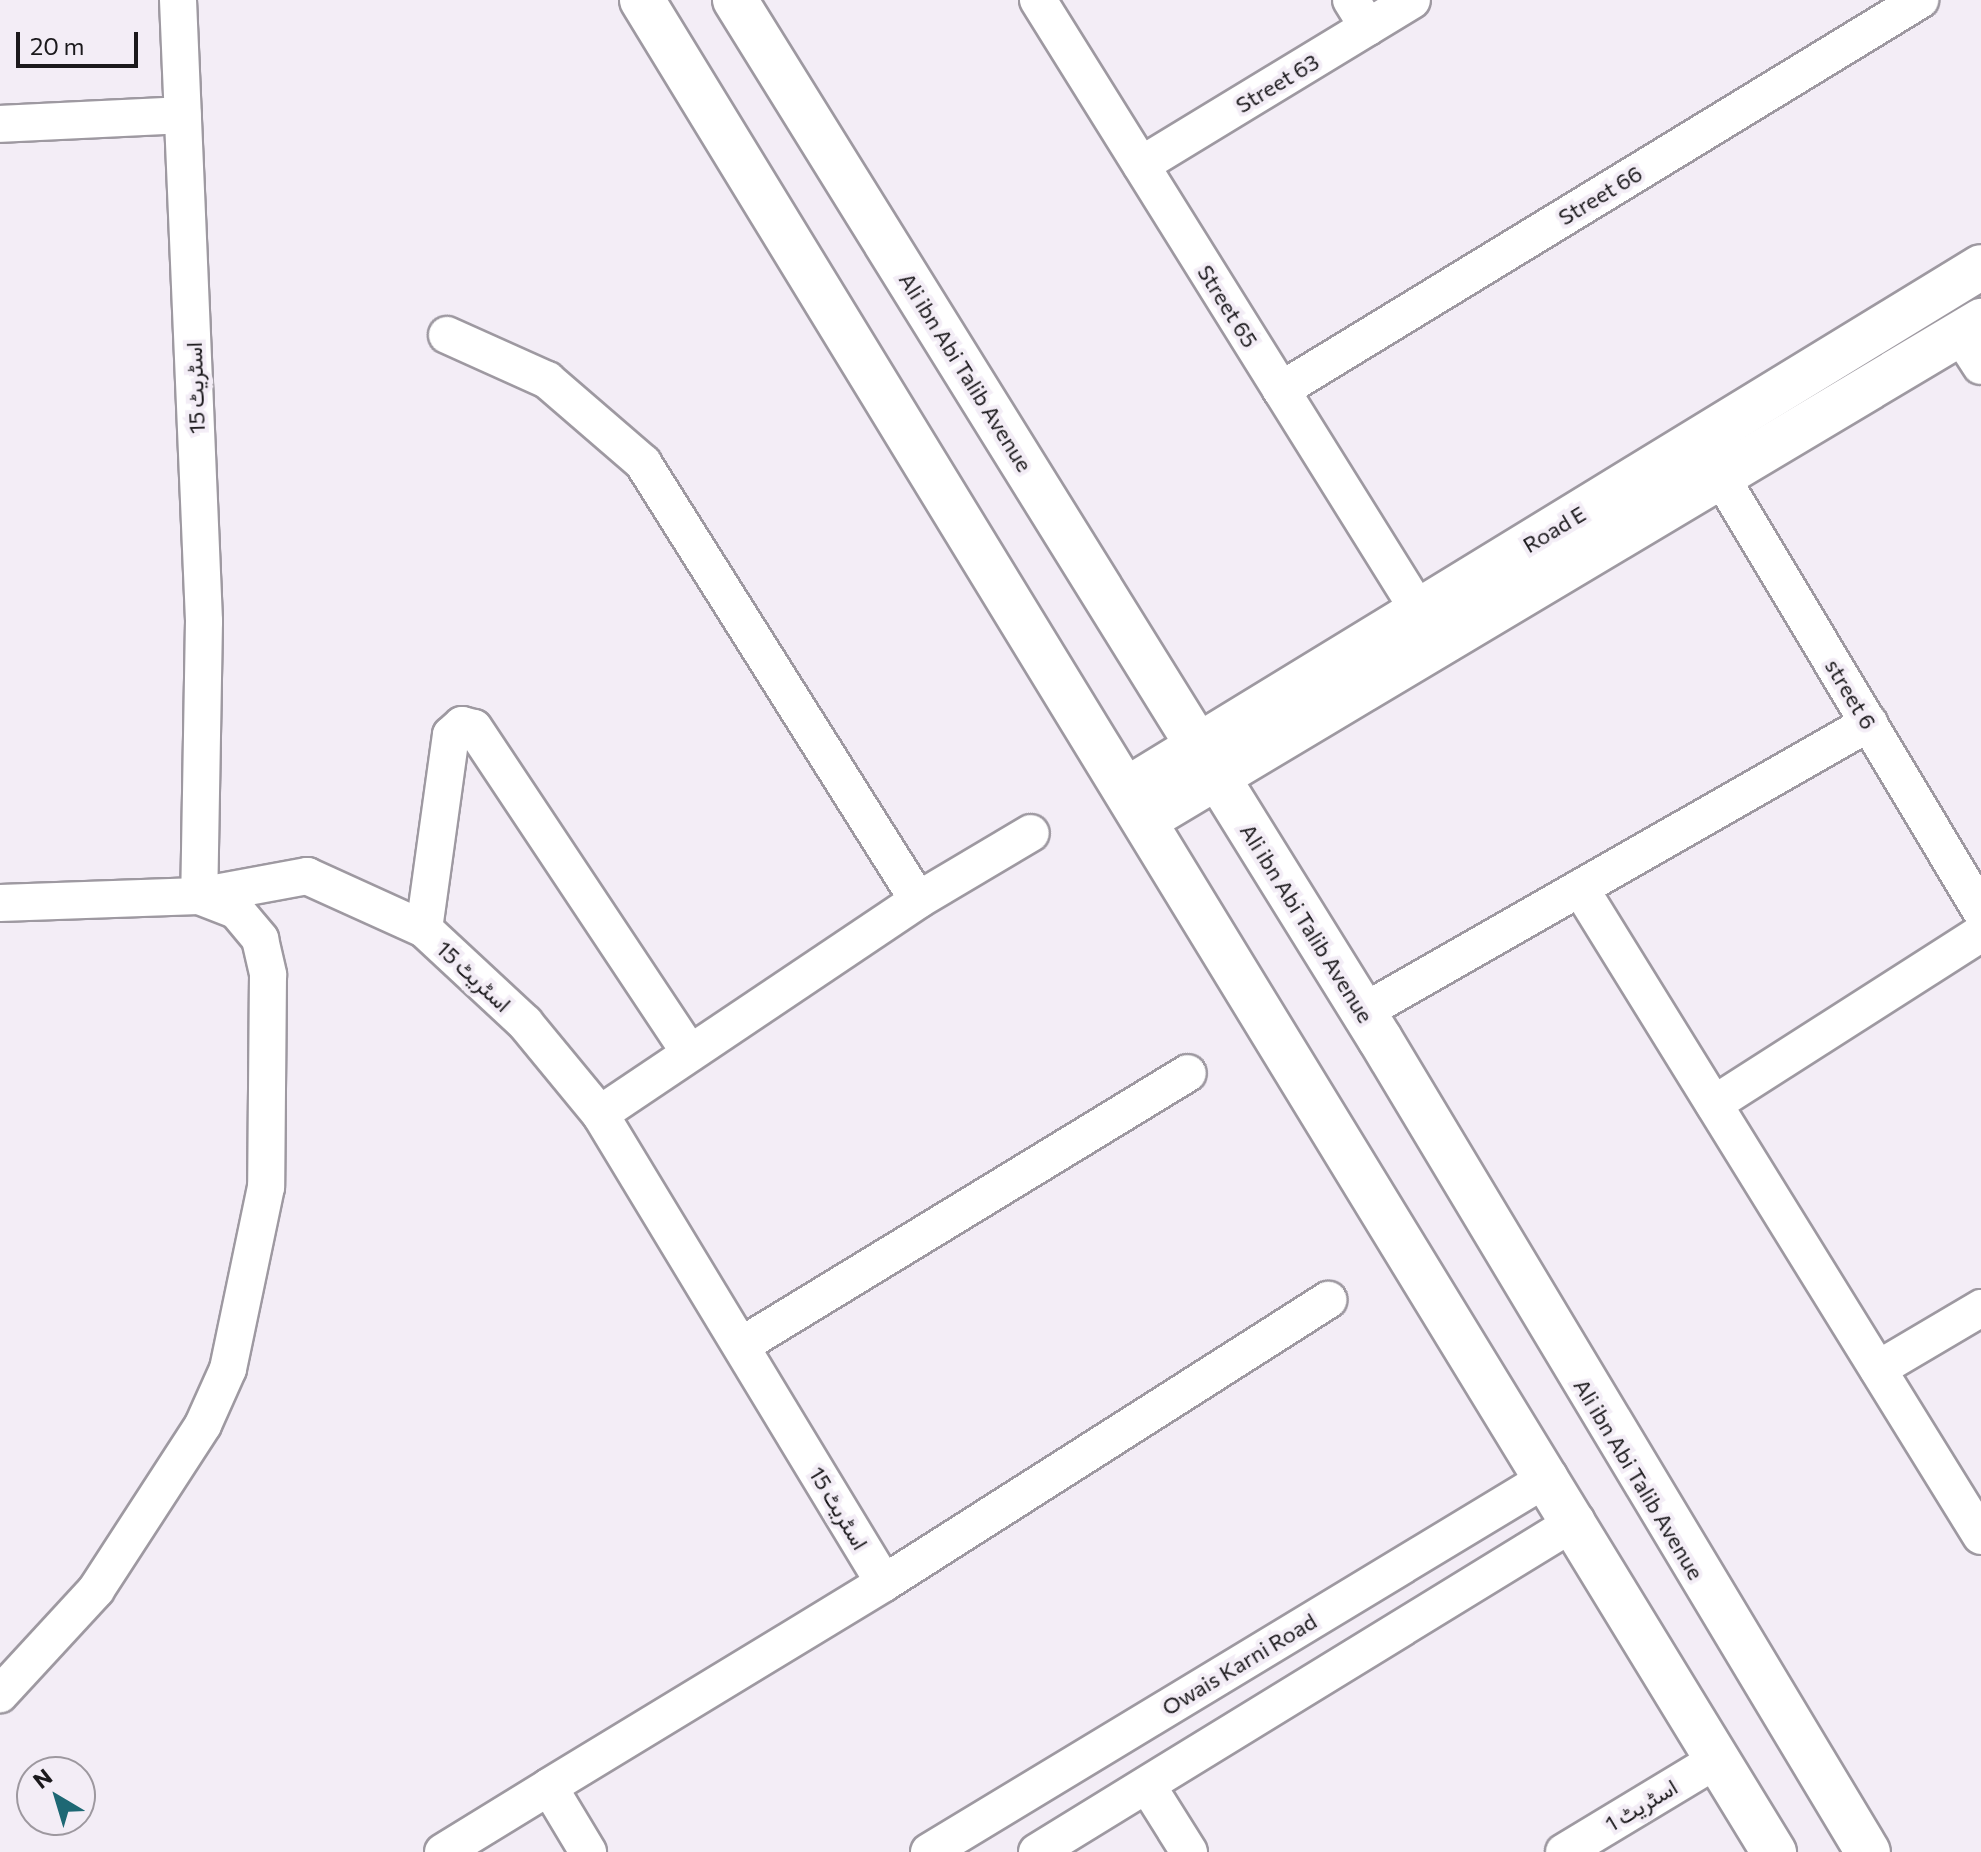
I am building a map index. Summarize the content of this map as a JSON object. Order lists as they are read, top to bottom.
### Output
{
  "streets": {
    "main road": ["Ali ibn Abi Talib Avenue", "Road E"],
    "street": [
      "Street 63",
      "Street 66",
      "Street 65",
      "اسٹریٹ 15",
      "street 6",
      "Owais Karni Road",
      "اسٹریٹ 1"
    ]
  },
  "crossings": [
    ["Street 63", "Street 65"],
    ["Street 66", "Street 65"],
    ["Street 65", "Road E"],
    ["Ali ibn Abi Talib Avenue", "Road E"],
    ["Road E", "street 6"]
  ],
  "scale_bar": "20 m",
  "north": "top left"
}
